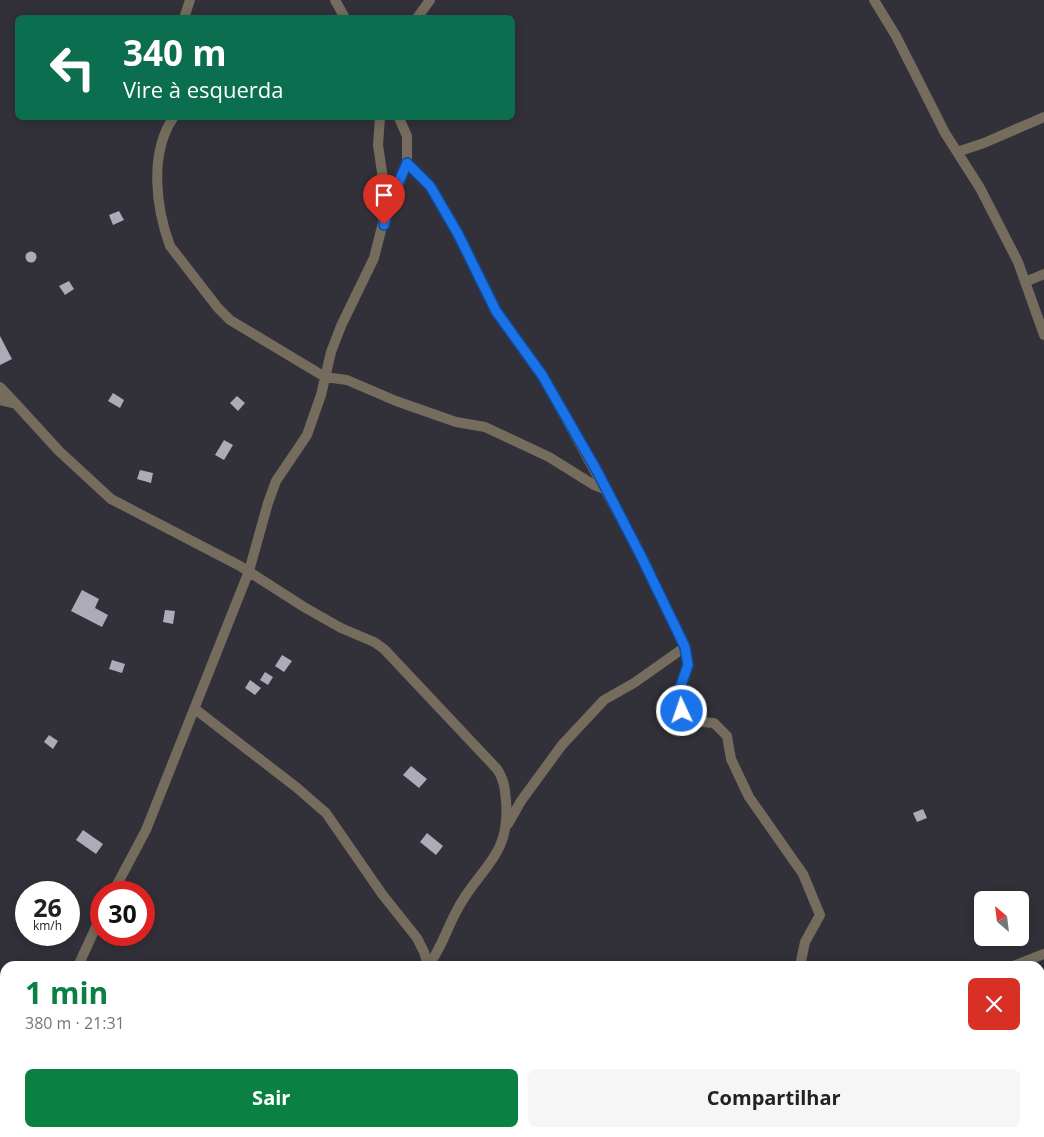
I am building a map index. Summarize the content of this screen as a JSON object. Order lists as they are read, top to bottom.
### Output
{
  "north": "top left",
  "page": {
    "turn": ["340 m", "Vire à esquerda"],
    "speed": "26 km/h",
    "limit": "30",
    "heading": ["1 min", "380 m · 21:31"],
    "buttons": ["Sair", "Compartilhar"]
  }
}
